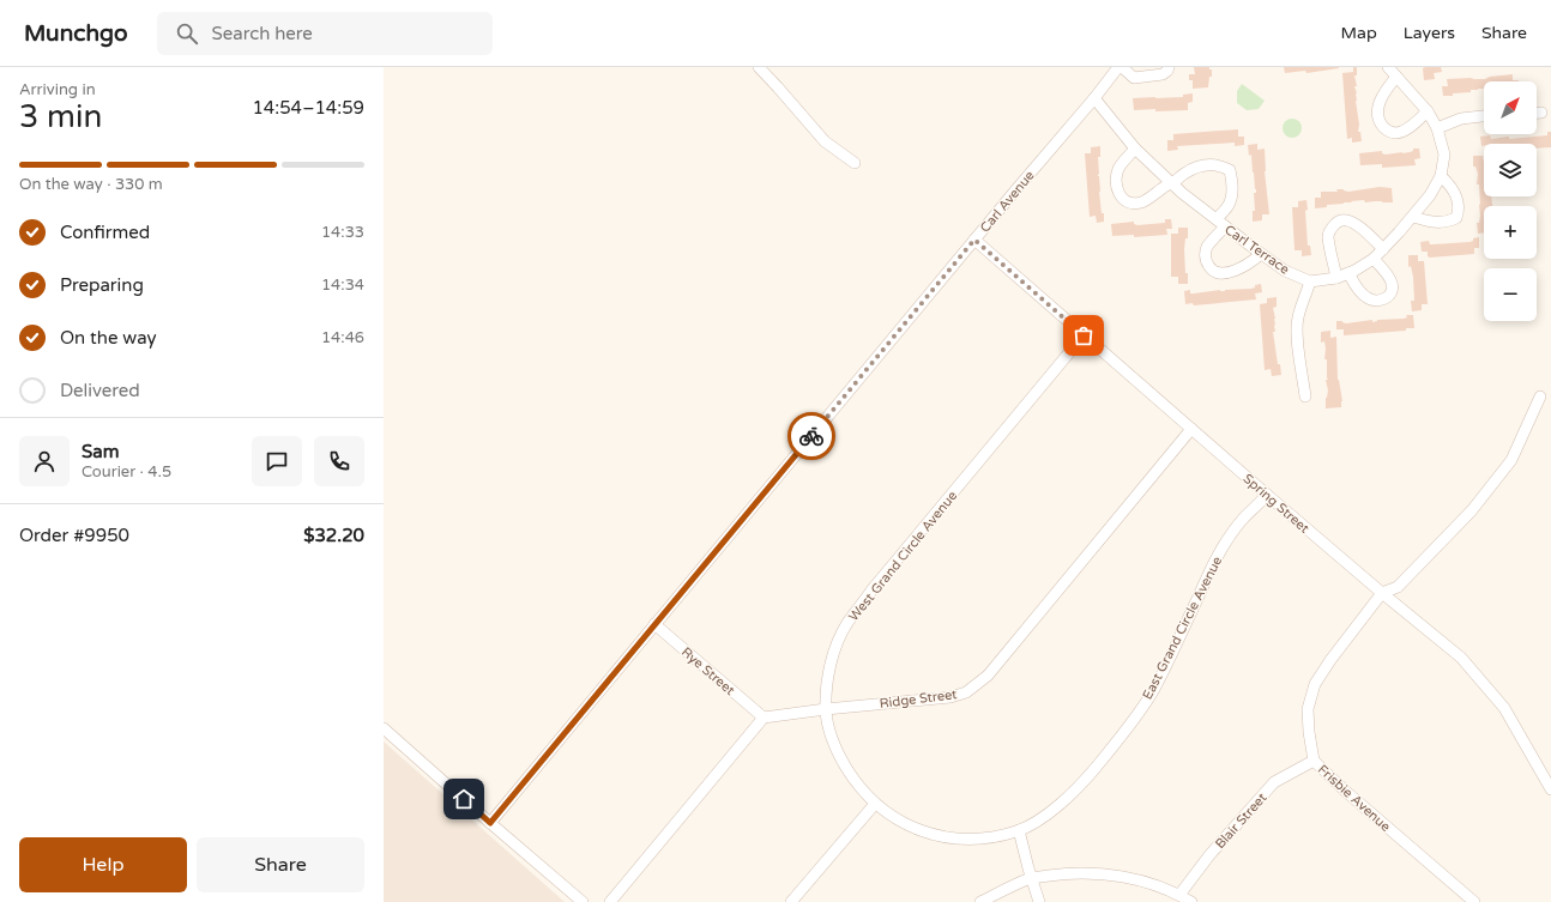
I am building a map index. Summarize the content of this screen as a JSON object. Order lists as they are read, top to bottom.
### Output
{
  "streets": {
    "street": [
      "Carl Avenue",
      "Carl Terrace",
      "Spring Street",
      "West Grand Circle Avenue",
      "East Grand Circle Avenue",
      "Rye Street",
      "Ridge Street",
      "Frisbie Avenue",
      "Blair Street"
    ]
  },
  "crossings": [
    ["Carl Avenue", "Carl Terrace"],
    ["Carl Avenue", "Spring Street"],
    ["Carl Avenue", "Rye Street"],
    ["Spring Street", "West Grand Circle Avenue"],
    ["Spring Street", "East Grand Circle Avenue"],
    ["Spring Street", "Ridge Street"],
    ["Spring Street", "Frisbie Avenue"],
    ["West Grand Circle Avenue", "East Grand Circle Avenue"],
    ["West Grand Circle Avenue", "Ridge Street"],
    ["Rye Street", "Ridge Street"],
    ["Frisbie Avenue", "Blair Street"]
  ],
  "north": "top right",
  "page": {
    "header": "Munchgo",
    "search": "Search here",
    "nav": ["Map", "Layers", "Share"],
    "heading": ["3 min", "Arriving in", "14:54–14:59"],
    "panel": [
      "Sam",
      "Courier · 4.5",
      "Order #9950",
      "$32.20"
    ],
    "map_buttons": ["+", "−"],
    "bar": "On the way · 330 m",
    "list": [
      ["Confirmed", "14:33"],
      ["Preparing", "14:34"],
      ["On the way", "14:46"],
      "Delivered"
    ],
    "buttons": ["Help", "Share"]
  }
}
